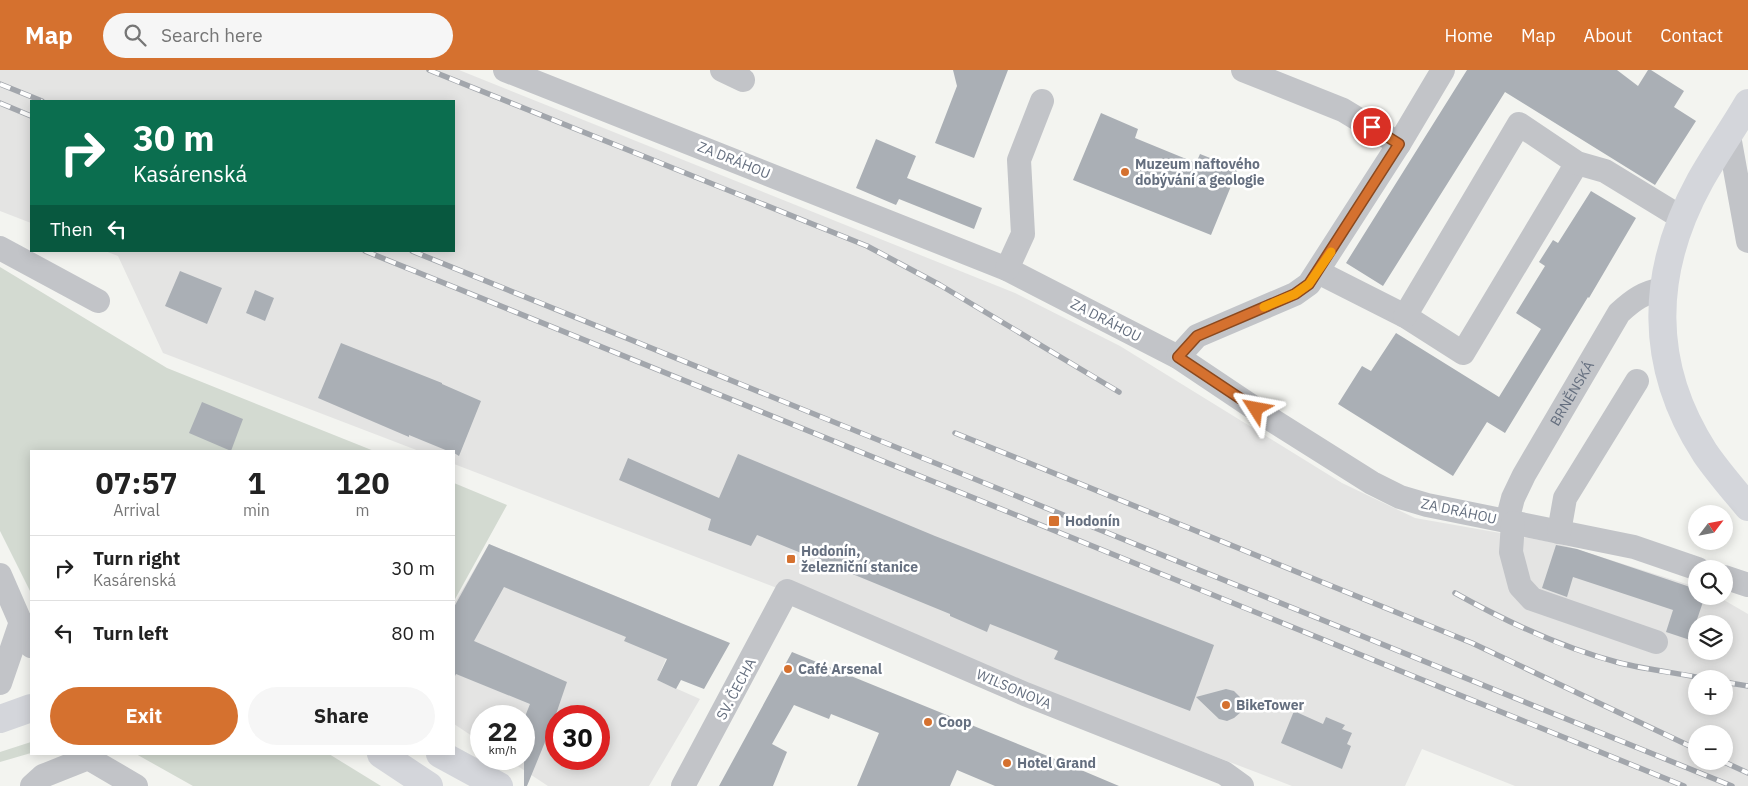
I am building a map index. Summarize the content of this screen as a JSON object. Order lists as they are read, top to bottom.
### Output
{
  "streets": {
    "street": [
      "ZA DRÁHOU",
      "BRNĚNSKÁ",
      "SV. ČECHA",
      "WILSONOVA"
    ]
  },
  "crossings": [
    ["ZA DRÁHOU", "BRNĚNSKÁ"],
    ["SV. ČECHA", "WILSONOVA"]
  ],
  "places": {
    "other": [
      "Muzeum naftového dobývání a geologie",
      "Café Arsenal",
      "BikeTower",
      "Coop",
      "Hotel Grand"
    ],
    "transit": ["Hodonín", "Hodonín, železniční stanice"]
  },
  "north": "top right",
  "page": {
    "header": "Map",
    "search": "Search here",
    "nav": [
      "Home",
      "Map",
      "About",
      "Contact"
    ],
    "turn": ["30 m", "Kasárenská"],
    "then": "Then",
    "eta": [
      "07:57",
      "Arrival",
      "1",
      "min",
      "120",
      "m"
    ],
    "map_buttons": ["+", "−"],
    "list": [
      {
        "name": "Turn right",
        "note": "Kasárenská",
        "value": "30 m"
      },
      {
        "name": "Turn left",
        "value": "80 m"
      }
    ],
    "buttons": ["Exit", "Share"],
    "speed": "22 km/h",
    "limit": "30"
  }
}
